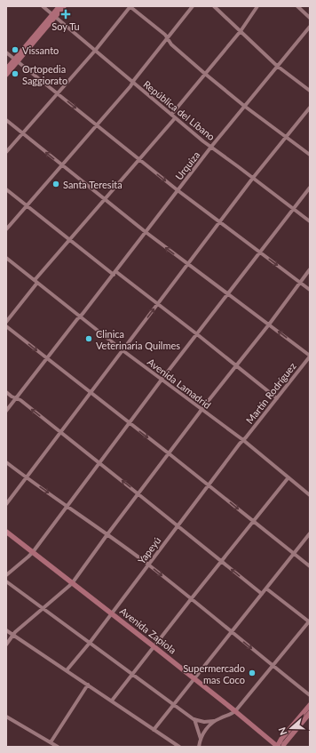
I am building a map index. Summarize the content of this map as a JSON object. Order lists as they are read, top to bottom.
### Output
{
  "streets": {
    "main road": ["Avenida Zapiola"],
    "street": [
      "República del Líbano",
      "Urquiza",
      "Avenida Lamadrid",
      "Martín Rodríguez",
      "Yapeyú"
    ]
  },
  "crossings": [
    ["República del Líbano", "Urquiza"],
    ["Urquiza", "Avenida Lamadrid"],
    ["Avenida Lamadrid", "Martín Rodríguez"],
    ["Avenida Lamadrid", "Yapeyú"],
    ["Martín Rodríguez", "Yapeyú"],
    ["Yapeyú", "Avenida Zapiola"]
  ],
  "places": {
    "health": ["Soy Tu"],
    "other": [
      "Vissanto",
      "Ortopedia Saggiorato",
      "Santa Teresita",
      "Clinica Veterinaria Quilmes",
      "Supermercado mas Coco"
    ]
  },
  "north": "left"
}
